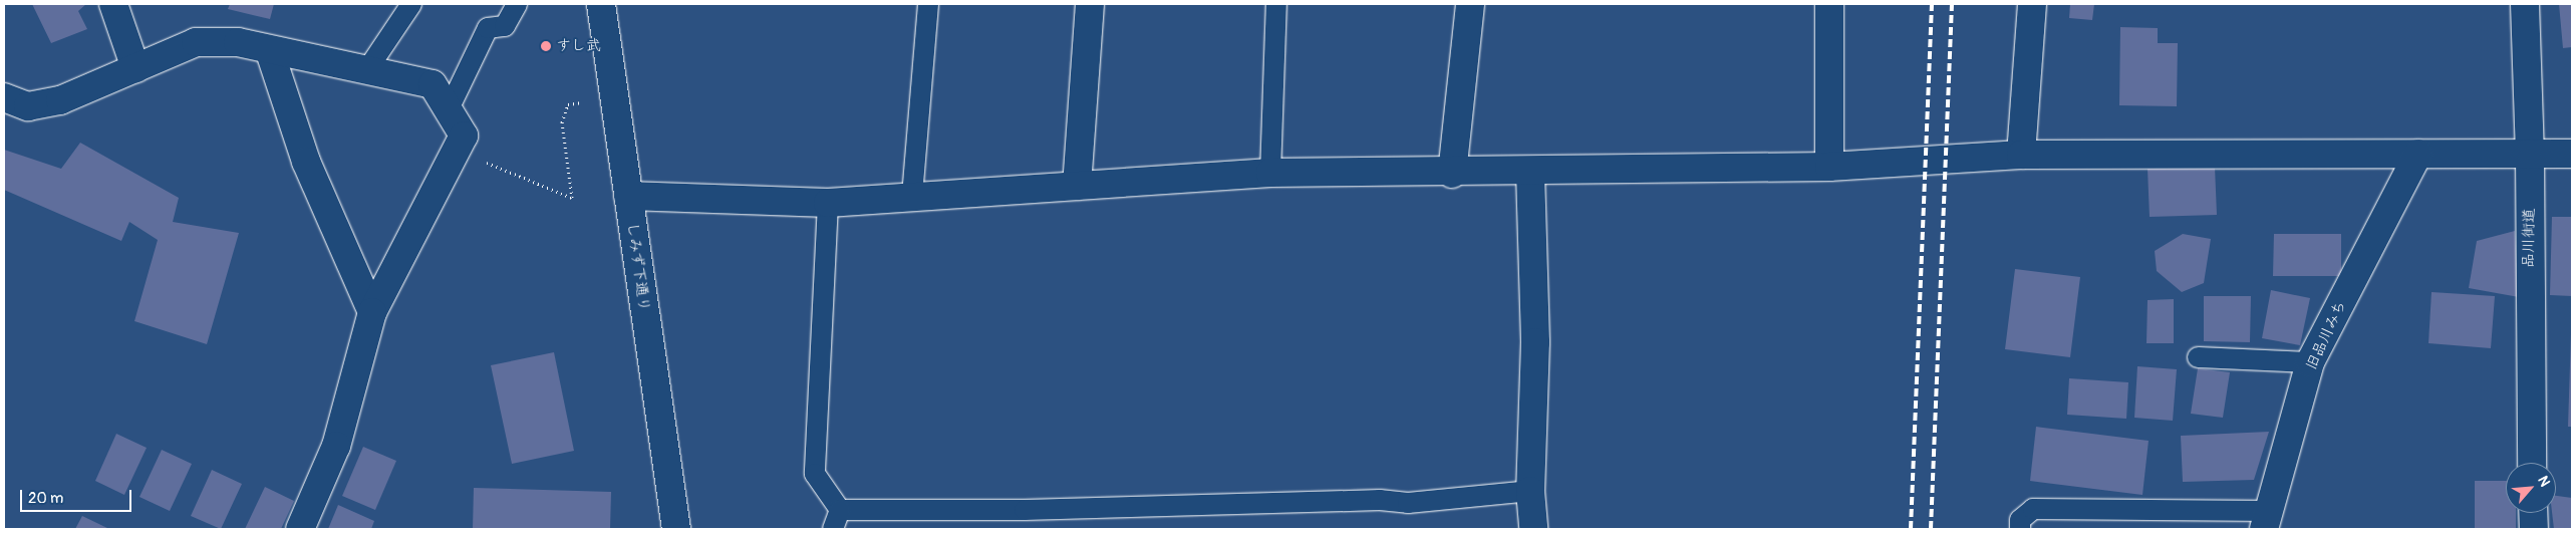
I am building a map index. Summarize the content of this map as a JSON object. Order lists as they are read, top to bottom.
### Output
{
  "streets": {
    "street": ["品川街道", "しみず下通り", "旧品川みち"]
  },
  "places": ["すし武"],
  "scale_bar": "20 m",
  "north": "top right"
}
